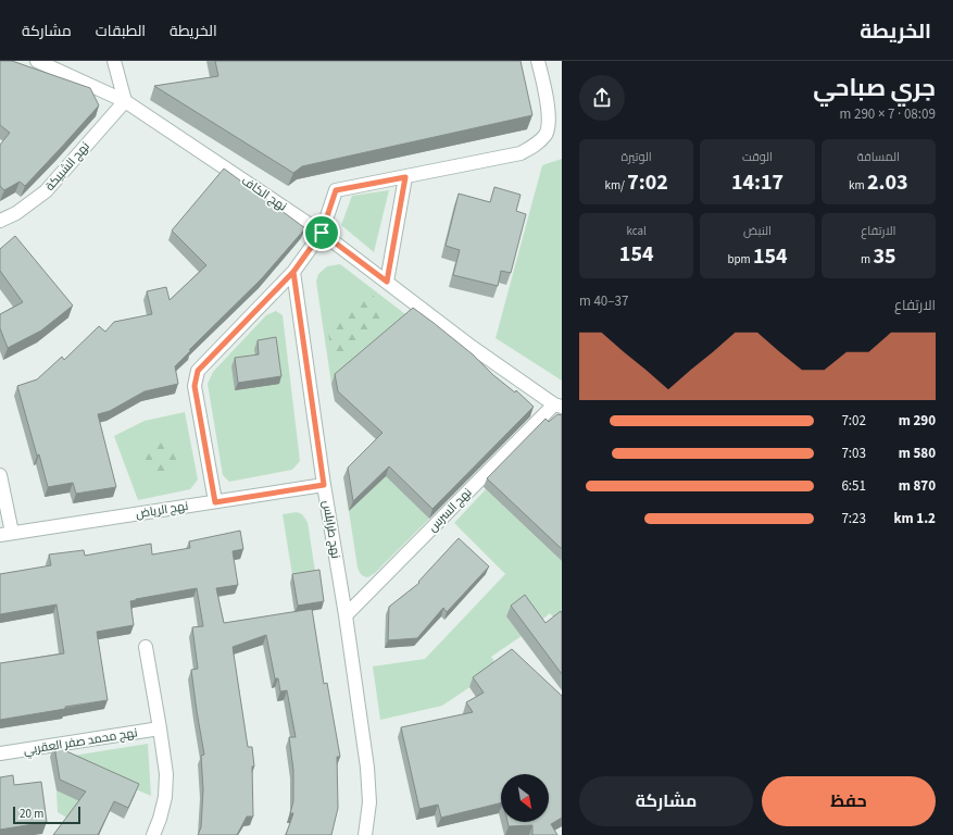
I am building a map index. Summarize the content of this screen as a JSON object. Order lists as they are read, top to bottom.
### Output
{
  "streets": {
    "street": [
      "نهج الشبيكة",
      "نهج الكاف",
      "نهج الرياض",
      "نهج السرس",
      "نهج طرابلس",
      "نهج محمد صفر العقربي"
    ]
  },
  "crossings": [
    ["نهج الشبيكة", "نهج الكاف"],
    ["نهج الكاف", "نهج السرس"],
    ["نهج الرياض", "نهج طرابلس"],
    ["نهج السرس", "نهج طرابلس"]
  ],
  "scale_bar": "20 m",
  "north": "bottom right",
  "page": {
    "header": "الخريطة",
    "nav": ["الخريطة", "الطبقات", "مشاركة"],
    "heading": ["جري صباحي", "08:09 · 7 × 290 m"],
    "stats": [
      ["المسافة", "2.03 km"],
      ["الوقت", "14:17"],
      ["الوتيرة", "7:02 /km"],
      ["الارتفاع", "35 m"],
      ["النبض", "154 bpm"],
      ["kcal", "154"]
    ],
    "chart": ["الارتفاع", "37–40 m"],
    "list": [
      {
        "name": "290 m",
        "note": "7:02"
      },
      {
        "name": "580 m",
        "note": "7:03"
      },
      {
        "name": "870 m",
        "note": "6:51"
      },
      {
        "name": "1.2 km",
        "note": "7:23"
      }
    ],
    "buttons": ["حفظ", "مشاركة"],
    "scale": "20 m"
  }
}
